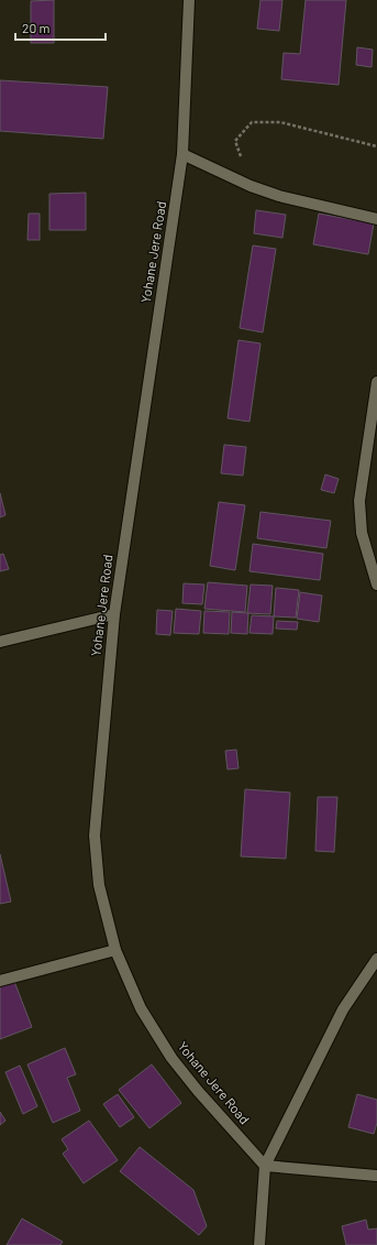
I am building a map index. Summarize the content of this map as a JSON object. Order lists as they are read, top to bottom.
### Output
{
  "streets": {
    "street": ["Yohane Jere Road"]
  },
  "scale_bar": "20 m"
}
